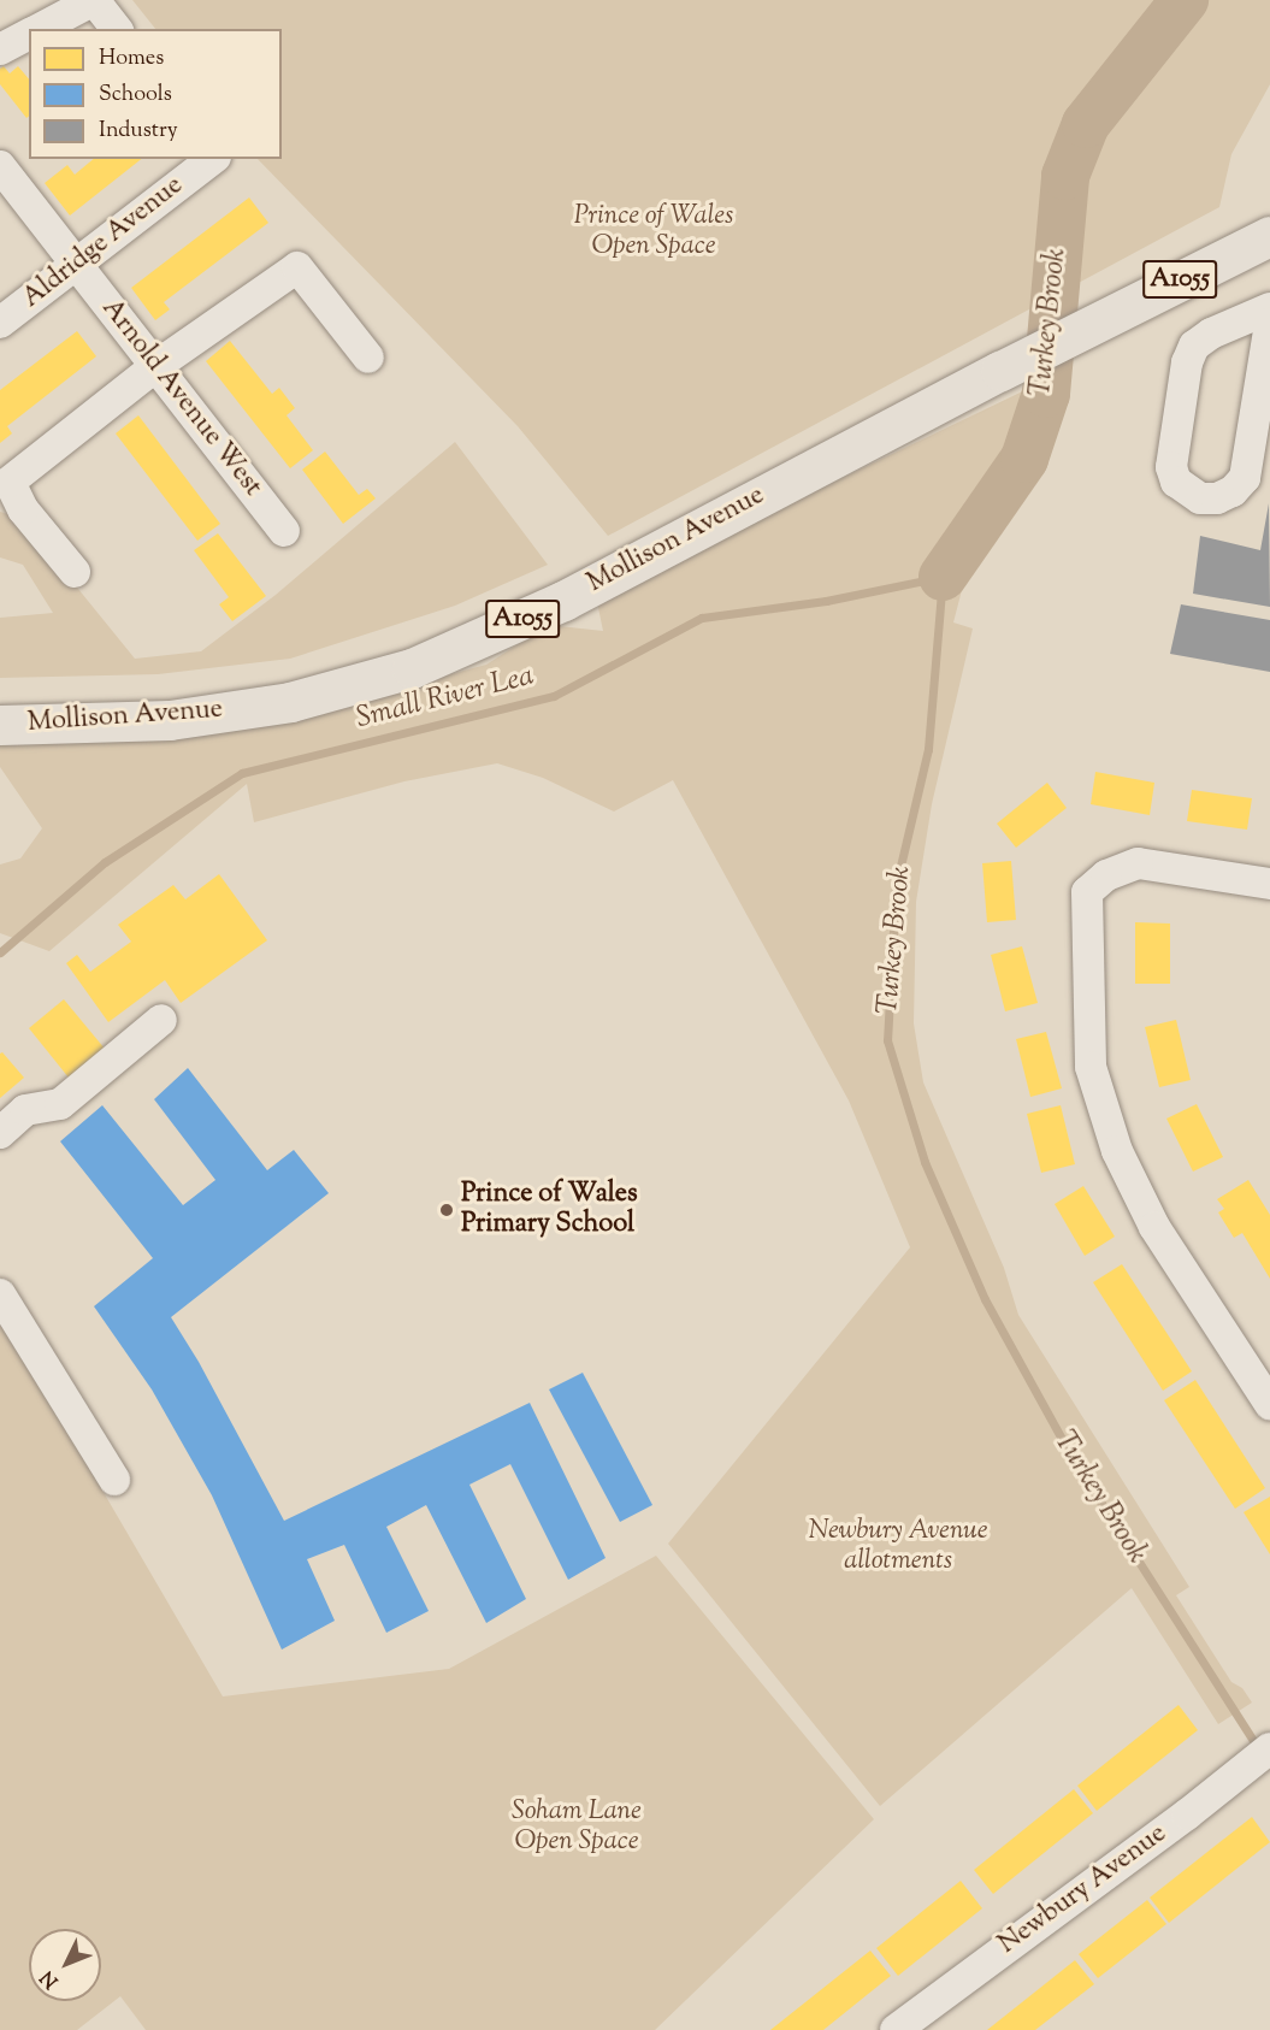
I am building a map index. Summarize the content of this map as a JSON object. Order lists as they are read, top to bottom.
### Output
{
  "streets": {
    "main road": ["A1055", "Mollison Avenue"],
    "street": ["Aldridge Avenue", "Arnold Avenue West", "Newbury Avenue"]
  },
  "crossings": [
    ["Aldridge Avenue", "Arnold Avenue West"]
  ],
  "water": ["Turkey Brook", "Small River Lea"],
  "parks": ["Prince of Wales Open Space", "Newbury Avenue allotments", "Soham Lane Open Space"],
  "places": ["Prince of Wales Primary School"],
  "legend": ["Homes", "Schools", "Industry"],
  "north": "bottom left"
}
